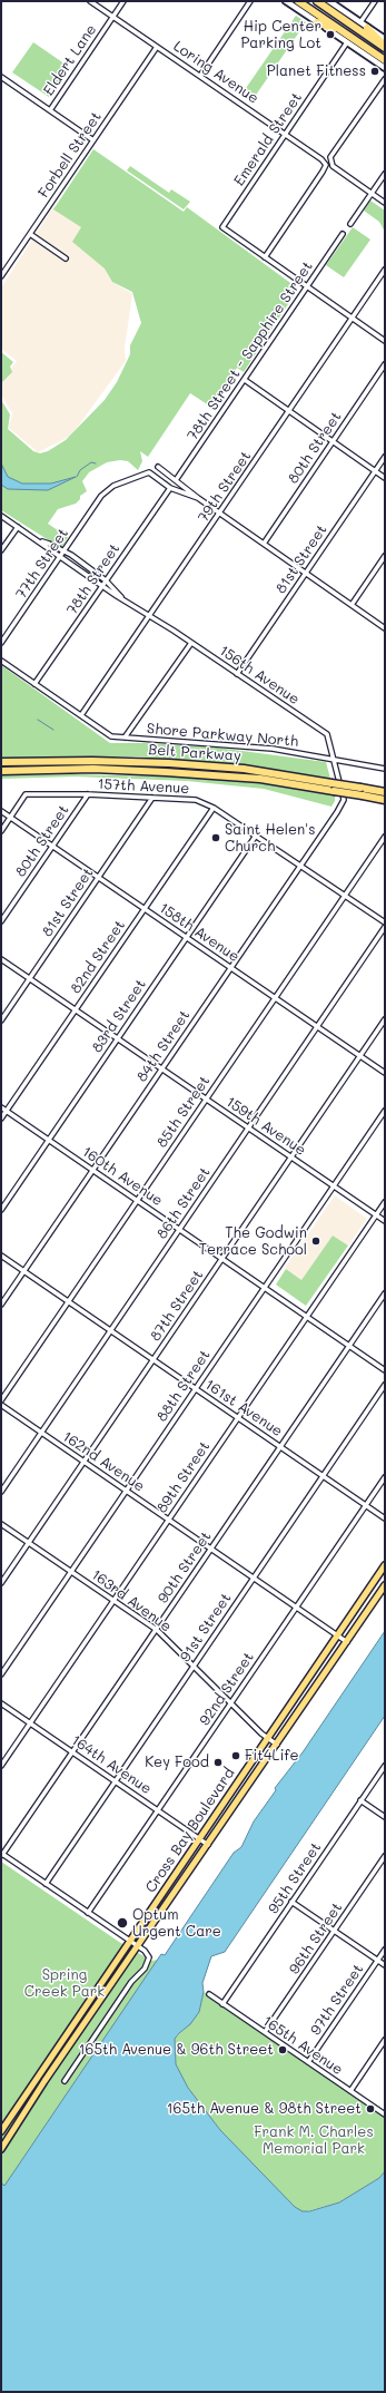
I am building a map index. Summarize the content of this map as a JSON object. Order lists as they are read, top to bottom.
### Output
{
  "streets": {
    "highway": ["Belt Parkway"],
    "main road": ["Cross Bay Boulevard"],
    "street": [
      "Eldert Lane",
      "Loring Avenue",
      "Emerald Street",
      "Forbell Street",
      "78th Street - Sapphire Street",
      "80th Street",
      "79th Street",
      "81st Street",
      "77th Street",
      "78th Street",
      "156th Avenue",
      "Shore Parkway North",
      "157th Avenue",
      "158th Avenue",
      "82nd Street",
      "83rd Street",
      "84th Street",
      "85th Street",
      "159th Avenue",
      "160th Avenue",
      "86th Street",
      "87th Street",
      "88th Street",
      "161st Avenue",
      "162nd Avenue",
      "89th Street",
      "90th Street",
      "163rd Avenue",
      "91st Street",
      "92nd Street",
      "164th Avenue",
      "95th Street",
      "96th Street",
      "97th Street",
      "165th Avenue"
    ]
  },
  "crossings": [
    ["Eldert Lane", "Loring Avenue"],
    ["Loring Avenue", "Emerald Street"],
    ["Loring Avenue", "Forbell Street"],
    ["80th Street", "157th Avenue"],
    ["80th Street", "158th Avenue"],
    ["79th Street", "156th Avenue"],
    ["79th Street", "Shore Parkway North"],
    ["81st Street", "156th Avenue"],
    ["81st Street", "157th Avenue"],
    ["81st Street", "158th Avenue"],
    ["81st Street", "159th Avenue"],
    ["77th Street", "78th Street"],
    ["77th Street", "156th Avenue"],
    ["78th Street", "156th Avenue"],
    ["156th Avenue", "Shore Parkway North"],
    ["156th Avenue", "84th Street"],
    ["157th Avenue", "158th Avenue"],
    ["157th Avenue", "82nd Street"],
    ["157th Avenue", "83rd Street"],
    ["157th Avenue", "84th Street"],
    ["157th Avenue", "85th Street"],
    ["158th Avenue", "82nd Street"],
    ["158th Avenue", "83rd Street"],
    ["158th Avenue", "84th Street"],
    ["158th Avenue", "85th Street"],
    ["158th Avenue", "86th Street"],
    ["158th Avenue", "87th Street"],
    ["82nd Street", "159th Avenue"],
    ["82nd Street", "160th Avenue"],
    ["83rd Street", "159th Avenue"],
    ["83rd Street", "160th Avenue"],
    ["84th Street", "159th Avenue"],
    ["84th Street", "160th Avenue"],
    ["84th Street", "161st Avenue"],
    ["85th Street", "159th Avenue"],
    ["85th Street", "160th Avenue"],
    ["85th Street", "161st Avenue"],
    ["159th Avenue", "86th Street"],
    ["159th Avenue", "87th Street"],
    ["159th Avenue", "88th Street"],
    ["159th Avenue", "89th Street"],
    ["160th Avenue", "86th Street"],
    ["160th Avenue", "87th Street"],
    ["160th Avenue", "88th Street"],
    ["160th Avenue", "89th Street"],
    ["160th Avenue", "90th Street"],
    ["86th Street", "161st Avenue"],
    ["86th Street", "162nd Avenue"],
    ["87th Street", "161st Avenue"],
    ["87th Street", "162nd Avenue"],
    ["87th Street", "163rd Avenue"],
    ["88th Street", "161st Avenue"],
    ["88th Street", "162nd Avenue"],
    ["88th Street", "163rd Avenue"],
    ["161st Avenue", "89th Street"],
    ["161st Avenue", "90th Street"],
    ["161st Avenue", "91st Street"],
    ["161st Avenue", "92nd Street"],
    ["162nd Avenue", "89th Street"],
    ["162nd Avenue", "90th Street"],
    ["162nd Avenue", "91st Street"],
    ["162nd Avenue", "92nd Street"],
    ["162nd Avenue", "Cross Bay Boulevard"],
    ["89th Street", "163rd Avenue"],
    ["89th Street", "164th Avenue"],
    ["90th Street", "163rd Avenue"],
    ["90th Street", "164th Avenue"],
    ["163rd Avenue", "91st Street"],
    ["163rd Avenue", "92nd Street"],
    ["163rd Avenue", "Cross Bay Boulevard"],
    ["91st Street", "164th Avenue"],
    ["92nd Street", "164th Avenue"],
    ["164th Avenue", "Cross Bay Boulevard"],
    ["95th Street", "165th Avenue"],
    ["96th Street", "165th Avenue"],
    ["97th Street", "165th Avenue"]
  ],
  "parks": ["Spring Creek Park", "Frank M. Charles Memorial Park"],
  "places": [
    "Hip Center Parking Lot",
    "Planet Fitness",
    "Saint Helen's Church",
    "The Godwin Terrace School",
    "Fit4Life",
    "Key Food",
    "Optum Urgent Care",
    "165th Avenue & 96th Street",
    "165th Avenue & 98th Street"
  ]
}
